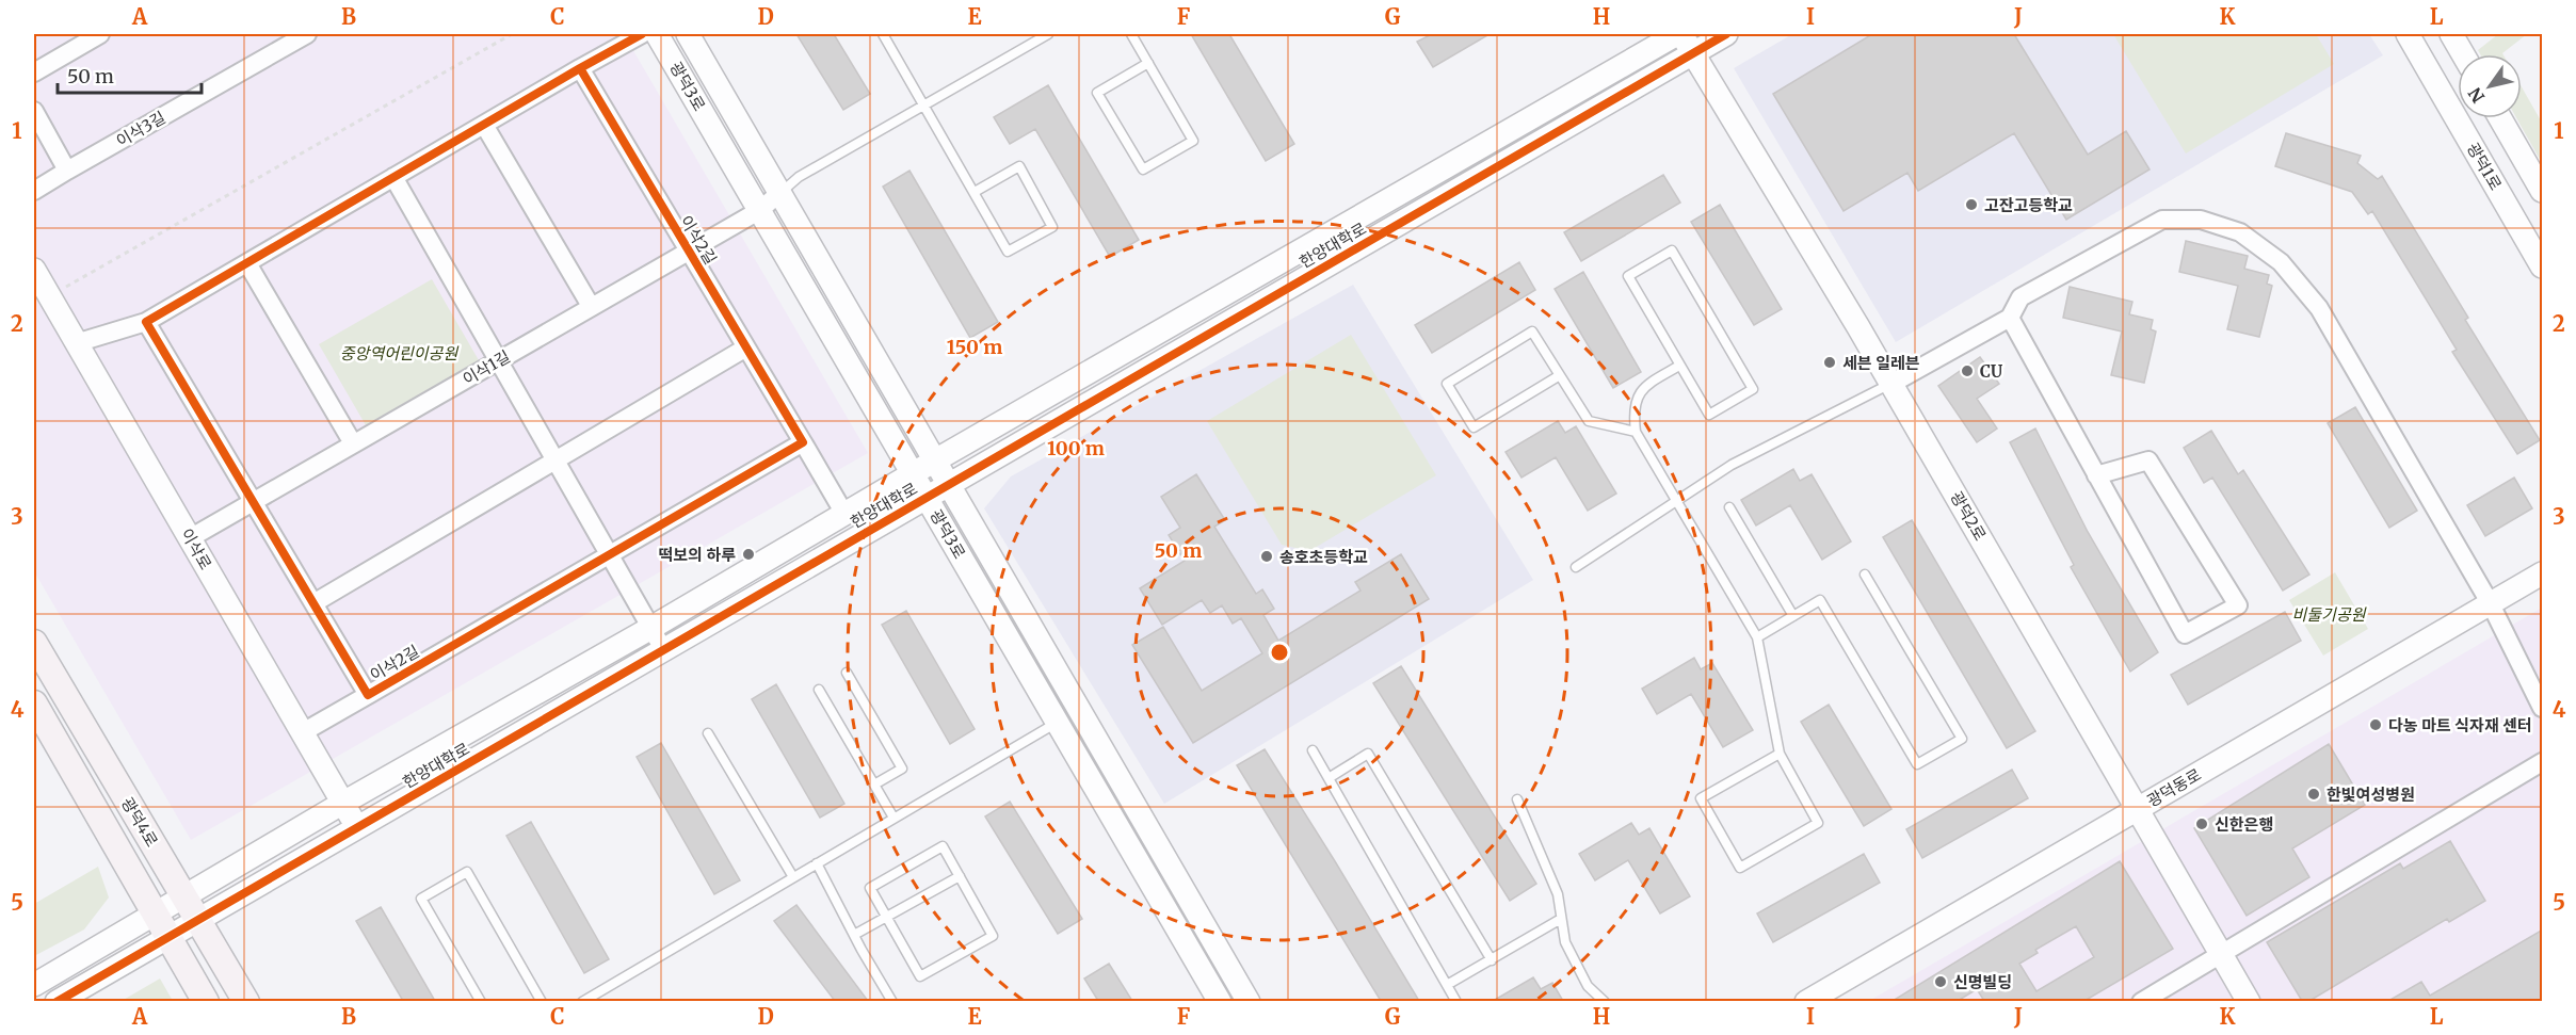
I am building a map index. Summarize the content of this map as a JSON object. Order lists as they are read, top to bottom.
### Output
{
  "streets": {
    "main road": ["광덕4로"],
    "street": [
      "광덕3로",
      "이삭3길",
      "광덕1로",
      "이삭2길",
      "한양대학로",
      "이삭1길",
      "광덕2로",
      "이삭로",
      "광덕동로"
    ]
  },
  "crossings": [
    ["광덕3로", "한양대학로"],
    ["광덕3로", "이삭1길"],
    ["이삭2길", "이삭1길"],
    ["한양대학로", "광덕2로"],
    ["한양대학로", "이삭로"],
    ["한양대학로", "광덕4로"],
    ["이삭1길", "이삭로"],
    ["광덕2로", "광덕동로"]
  ],
  "parks": ["중앙역어린이공원", "비둘기공원"],
  "places": [
    "고잔고등학교",
    "세븐 일레븐",
    "CU",
    "떡보의 하루",
    "송호초등학교",
    "다농 마트 식자재 센터",
    "한빛여성병원",
    "신한은행",
    "신명빌딩"
  ],
  "scale_bar": "50 m",
  "north": "bottom left",
  "grid": {
    "columns": [
      "A",
      "B",
      "C",
      "D",
      "E",
      "F",
      "G",
      "H",
      "I",
      "J",
      "K",
      "L"
    ],
    "rows": [
      "1",
      "2",
      "3",
      "4",
      "5"
    ]
  },
  "rings": ["150 m", "100 m", "50 m"]
}
